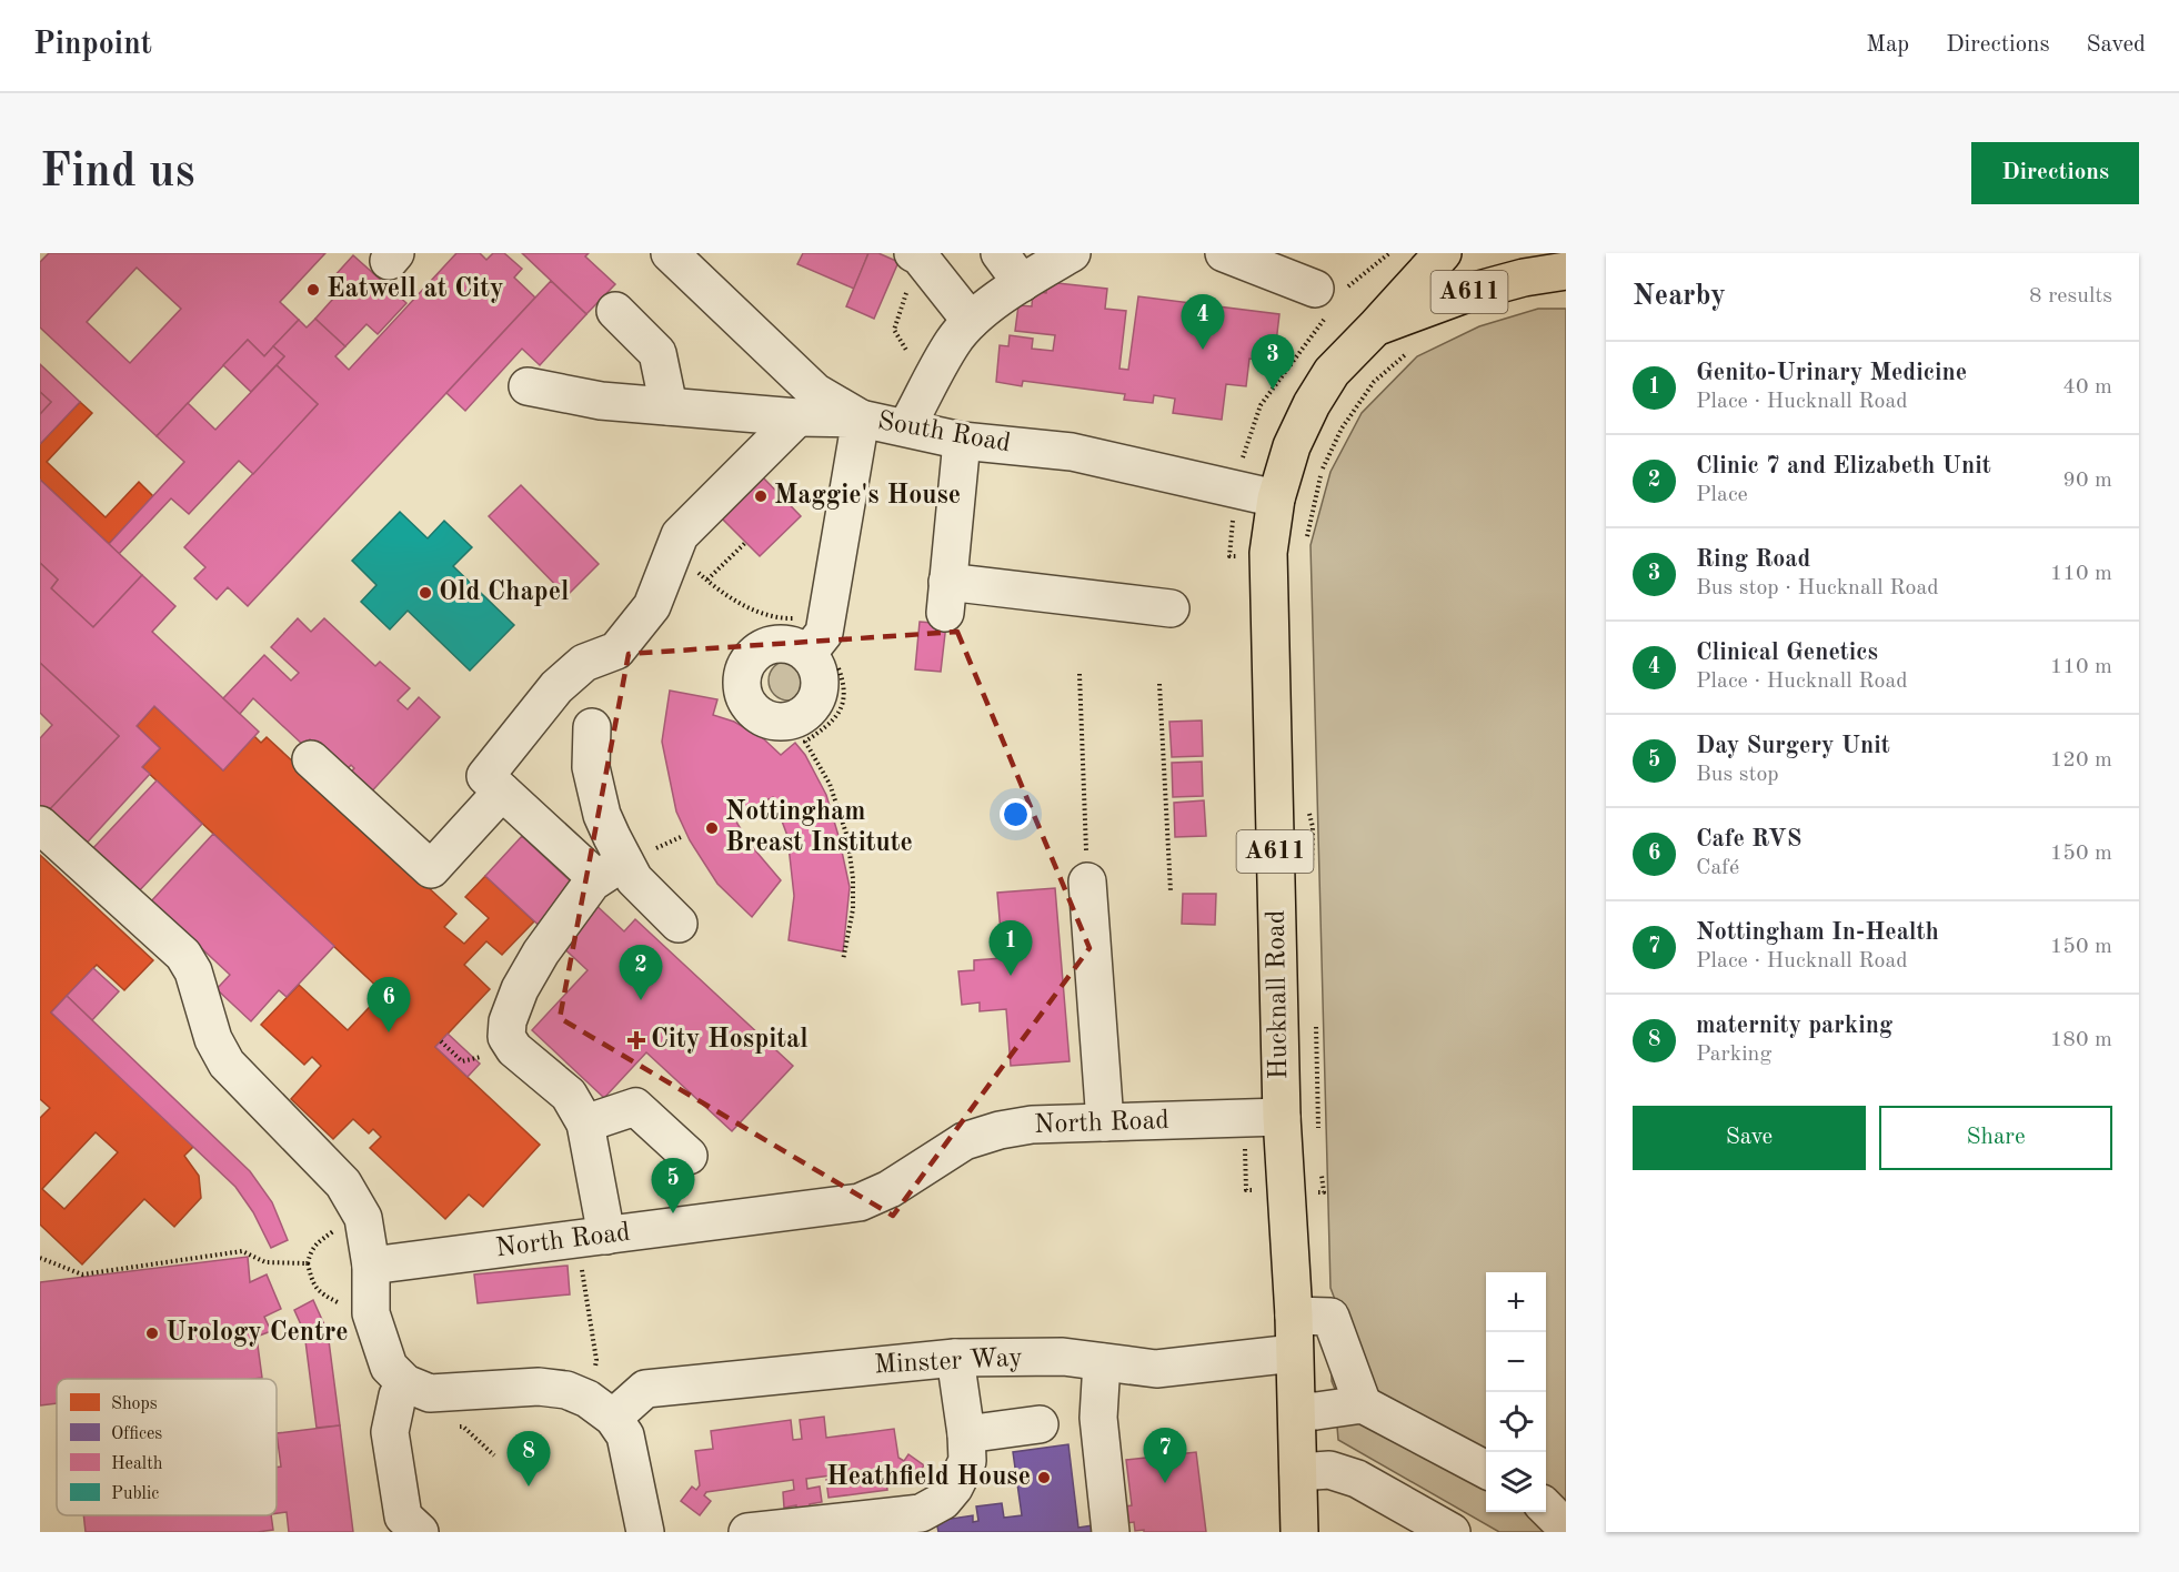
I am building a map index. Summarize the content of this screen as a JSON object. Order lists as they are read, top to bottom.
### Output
{
  "streets": {
    "main road": ["A611", "Hucknall Road"],
    "street": ["South Road", "North Road", "Minster Way"]
  },
  "crossings": [
    ["South Road", "Hucknall Road"],
    ["Hucknall Road", "North Road"],
    ["Hucknall Road", "Minster Way"]
  ],
  "places": {
    "other": [
      "Eatwell at City",
      "Maggie's House",
      "Old Chapel",
      "Nottingham Breast Institute",
      "Urology Centre",
      "Heathfield House"
    ],
    "health": ["City Hospital"]
  },
  "legend": [
    "Shops",
    "Offices",
    "Health",
    "Public"
  ],
  "page": {
    "header": "Pinpoint",
    "nav": ["Map", "Directions", "Saved"],
    "buttons": [
      "Directions",
      ["Save", "Share"]
    ],
    "title": "Find us",
    "heading": ["Nearby", "8 results"],
    "pins": [
      "4",
      "3",
      "1",
      "2",
      "6",
      "5",
      "7",
      "8"
    ],
    "list": [
      {
        "mark": "1",
        "name": "Genito-Urinary Medicine",
        "note": "Place · Hucknall Road",
        "value": "40 m"
      },
      {
        "mark": "2",
        "name": "Clinic 7 and Elizabeth Unit",
        "note": "Place",
        "value": "90 m"
      },
      {
        "mark": "3",
        "name": "Ring Road",
        "note": "Bus stop · Hucknall Road",
        "value": "110 m"
      },
      {
        "mark": "4",
        "name": "Clinical Genetics",
        "note": "Place · Hucknall Road",
        "value": "110 m"
      },
      {
        "mark": "5",
        "name": "Day Surgery Unit",
        "note": "Bus stop",
        "value": "120 m"
      },
      {
        "mark": "6",
        "name": "Cafe RVS",
        "note": "Café",
        "value": "150 m"
      },
      {
        "mark": "7",
        "name": "Nottingham In-Health",
        "note": "Place · Hucknall Road",
        "value": "150 m"
      },
      {
        "mark": "8",
        "name": "maternity parking",
        "note": "Parking",
        "value": "180 m"
      }
    ],
    "map_buttons": ["+", "−"]
  }
}
